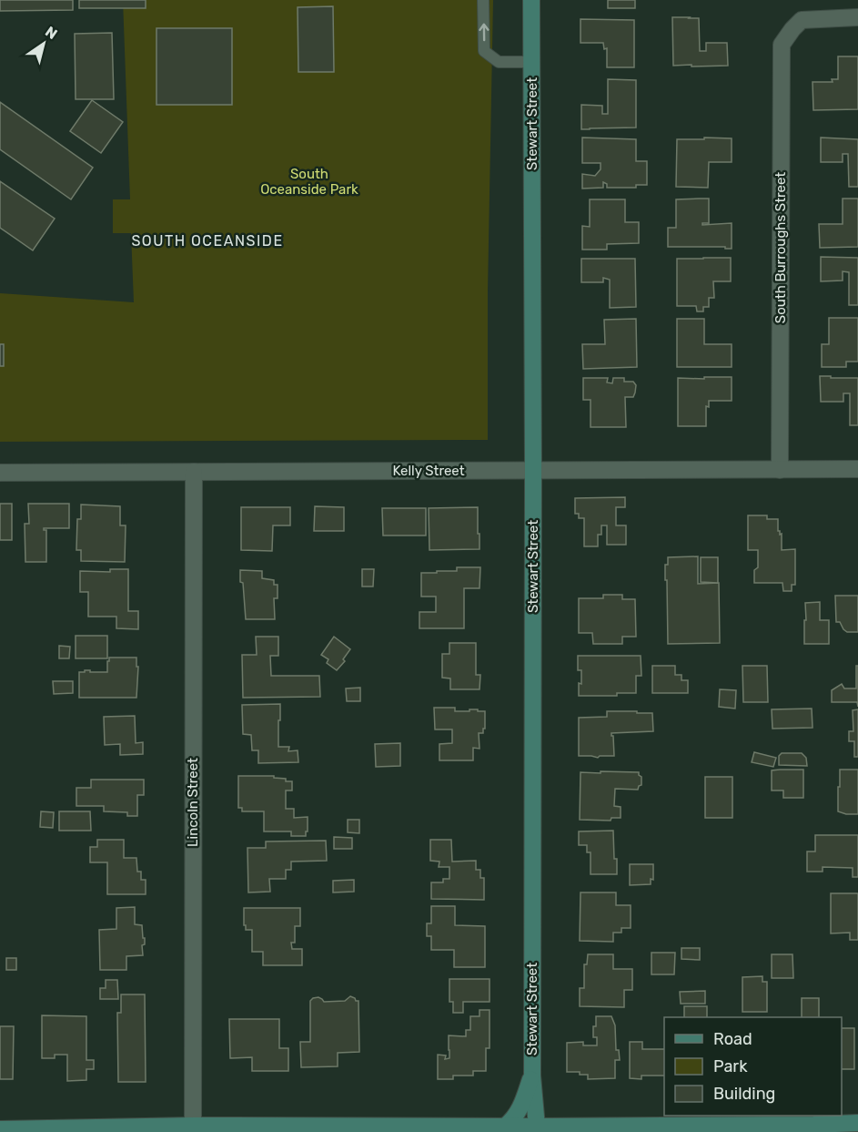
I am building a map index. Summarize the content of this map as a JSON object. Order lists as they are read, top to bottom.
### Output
{
  "streets": {
    "street": [
      "Stewart Street",
      "South Burroughs Street",
      "Kelly Street",
      "Lincoln Street"
    ]
  },
  "crossings": [
    ["Stewart Street", "Kelly Street"],
    ["South Burroughs Street", "Kelly Street"],
    ["Kelly Street", "Lincoln Street"]
  ],
  "districts": ["SOUTH OCEANSIDE"],
  "parks": ["South Oceanside Park"],
  "legend": ["Road", "Park", "Building"],
  "north": "top right"
}
